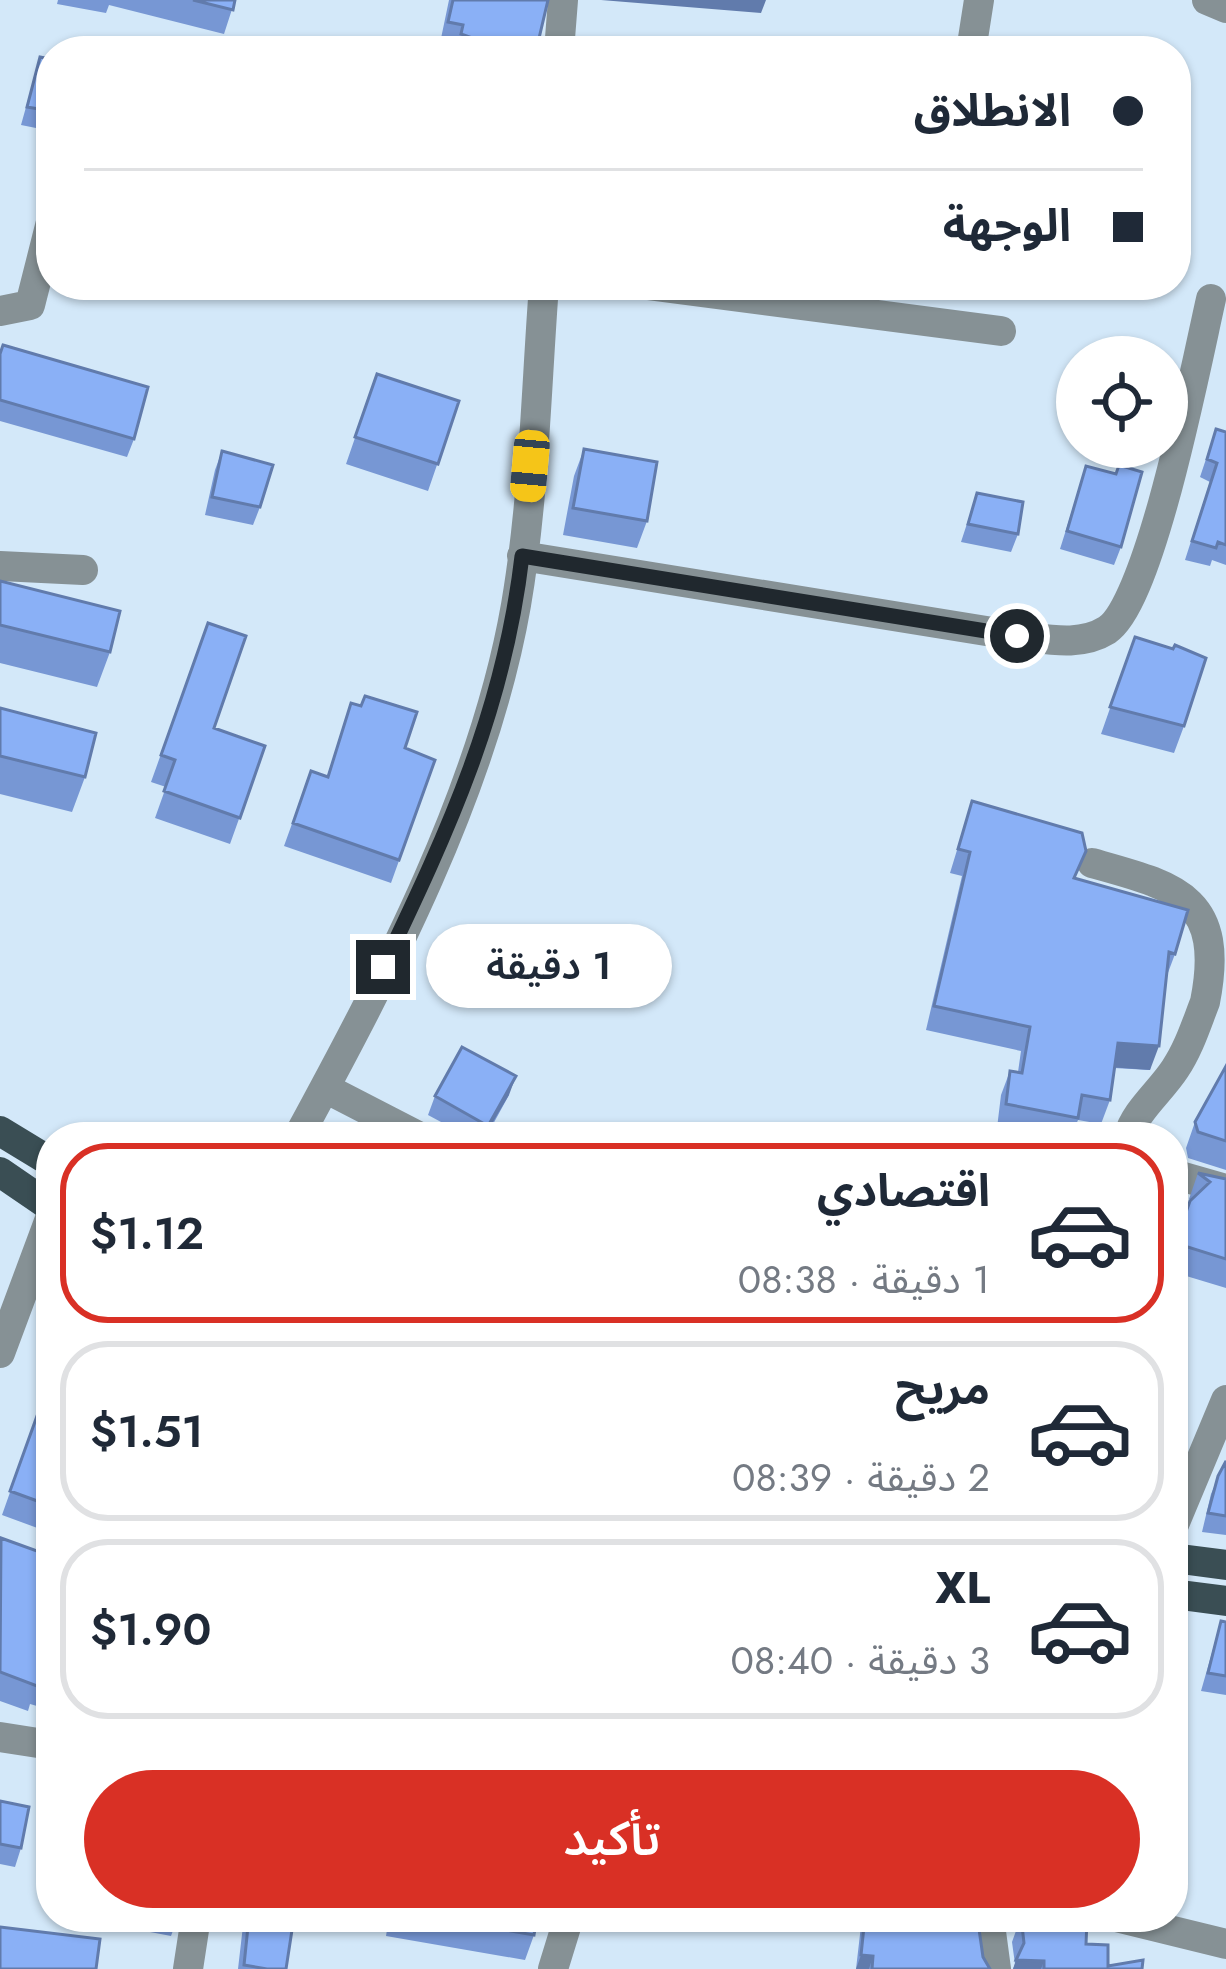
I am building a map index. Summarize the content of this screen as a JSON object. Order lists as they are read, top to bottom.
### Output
{
  "page": {
    "banner": ["الانطلاق", "الوجهة"],
    "bubble": "1 دقيقة",
    "list": [
      {
        "name": "اقتصادي",
        "note": "1 دقيقة · 08:38",
        "value": "$1.12"
      },
      {
        "name": "مريح",
        "note": "2 دقيقة · 08:39",
        "value": "$1.51"
      },
      {
        "name": "XL",
        "note": "3 دقيقة · 08:40",
        "value": "$1.90"
      }
    ],
    "buttons": "تأكيد"
  }
}
